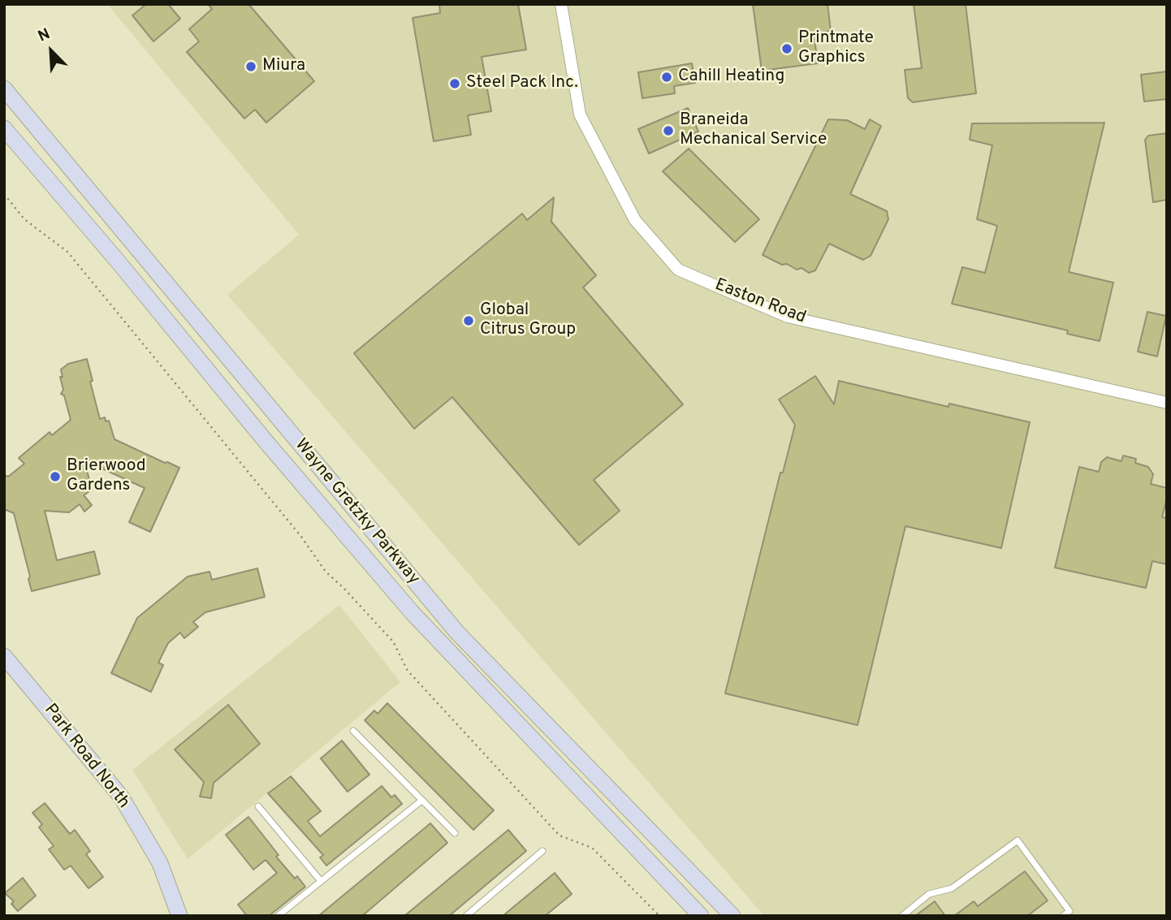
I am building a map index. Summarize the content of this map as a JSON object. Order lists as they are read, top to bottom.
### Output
{
  "streets": {
    "main road": ["Wayne Gretzky Parkway", "Park Road North"],
    "street": ["Easton Road"]
  },
  "places": [
    "Printmate Graphics",
    "Miura",
    "Cahill Heating",
    "Steel Pack Inc.",
    "Braneida Mechanical Service",
    "Global Citrus Group",
    "Brierwood Gardens"
  ],
  "north": "top left"
}
